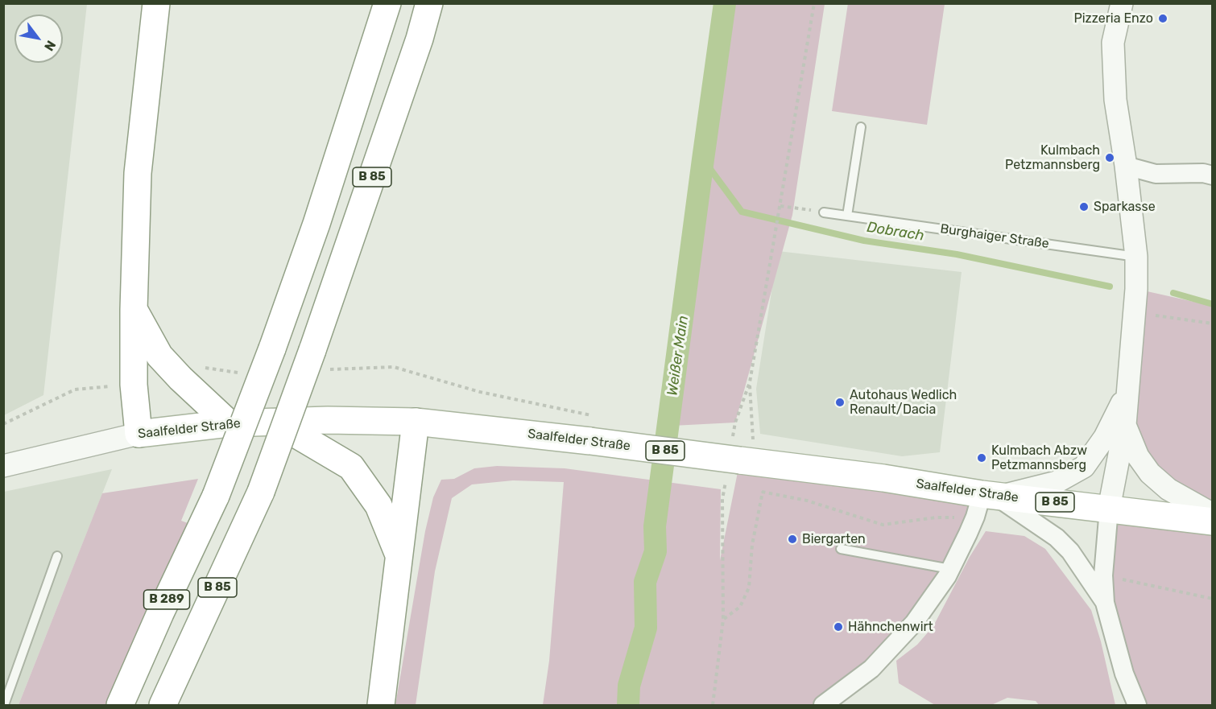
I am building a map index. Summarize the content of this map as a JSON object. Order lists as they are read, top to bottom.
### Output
{
  "streets": {
    "main road": ["B 85", "Saalfelder Straße", "B 289"],
    "lane": ["Burghaiger Straße"]
  },
  "water": ["Dobrach", "Weißer Main"],
  "places": [
    "Pizzeria Enzo",
    "Kulmbach Petzmannsberg",
    "Sparkasse",
    "Autohaus Wedlich Renault/Dacia",
    "Kulmbach Abzw Petzmannsberg",
    "Biergarten",
    "Hähnchenwirt"
  ],
  "north": "bottom right"
}
